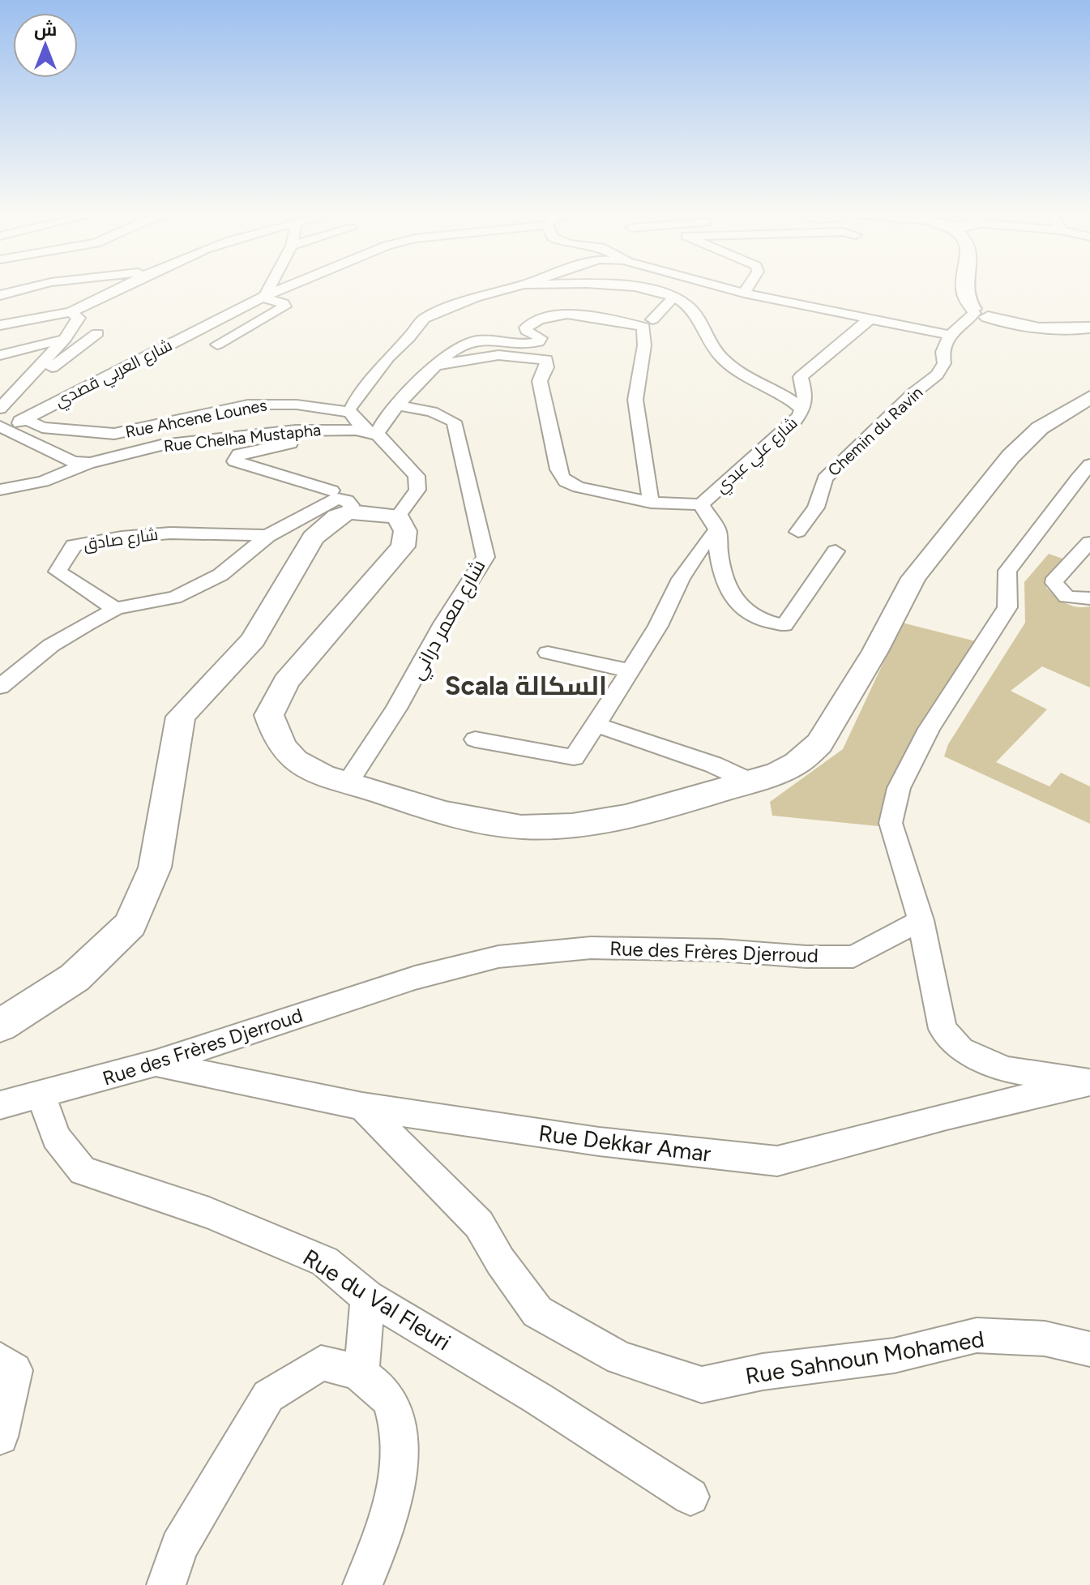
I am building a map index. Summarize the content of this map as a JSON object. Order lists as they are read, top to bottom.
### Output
{
  "streets": {
    "street": [
      "شارع العربي قصدي",
      "Rue Ahcene Lounes",
      "Chemin du Ravin",
      "Rue Chelha Mustapha",
      "شارع علي عبدي",
      "شارع صادق",
      "شارع معمر دراني",
      "Rue des Frères Djerroud",
      "Rue Dekkar Amar",
      "Rue du Val Fleuri",
      "Rue Sahnoun Mohamed"
    ]
  },
  "crossings": [
    ["شارع العربي قصدي", "Rue Ahcene Lounes"],
    ["Rue Ahcene Lounes", "Rue Chelha Mustapha"],
    ["Rue des Frères Djerroud", "Rue Dekkar Amar"],
    ["Rue des Frères Djerroud", "Rue du Val Fleuri"],
    ["Rue Dekkar Amar", "Rue Sahnoun Mohamed"]
  ],
  "districts": ["Scala السكالة"],
  "north": "top"
}
